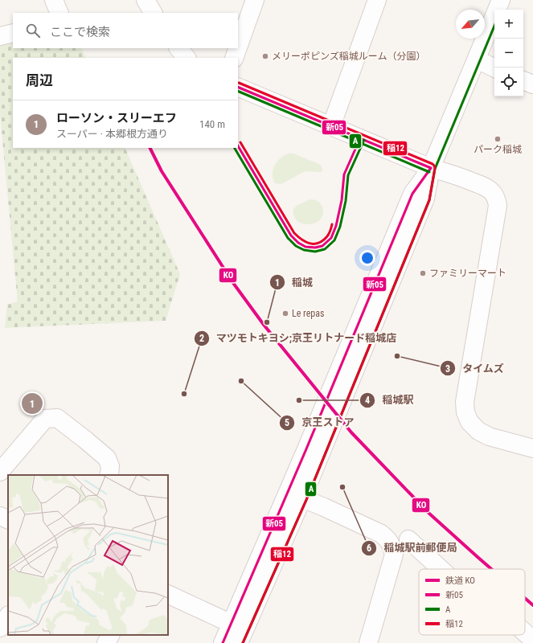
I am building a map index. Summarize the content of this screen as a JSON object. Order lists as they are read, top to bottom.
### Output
{
  "places": [
    "メリーポピンズ稲城ルーム（分園）",
    "パーク稲城",
    "ファミリーマート",
    "Le repas",
    "稲城",
    "タイムズ",
    "京王ストア",
    "マツモトキヨシ;京王リトナード稲城店",
    "稲城駅",
    "稲城駅前郵便局"
  ],
  "lines": [
    "transit line A",
    "transit line 稲12",
    "transit line 新05",
    "rail line KO"
  ],
  "legend": [
    "鉄道 KO",
    "新05",
    "A",
    "稲12"
  ],
  "north": "bottom left",
  "page": {
    "map_buttons": ["+", "−"],
    "search": "ここで検索",
    "heading": "周辺",
    "list": [
      {
        "mark": "1",
        "name": "ローソン・スリーエフ",
        "note": "スーパー · 本郷根方通り",
        "value": "140 m"
      }
    ],
    "pins": "1"
  }
}
